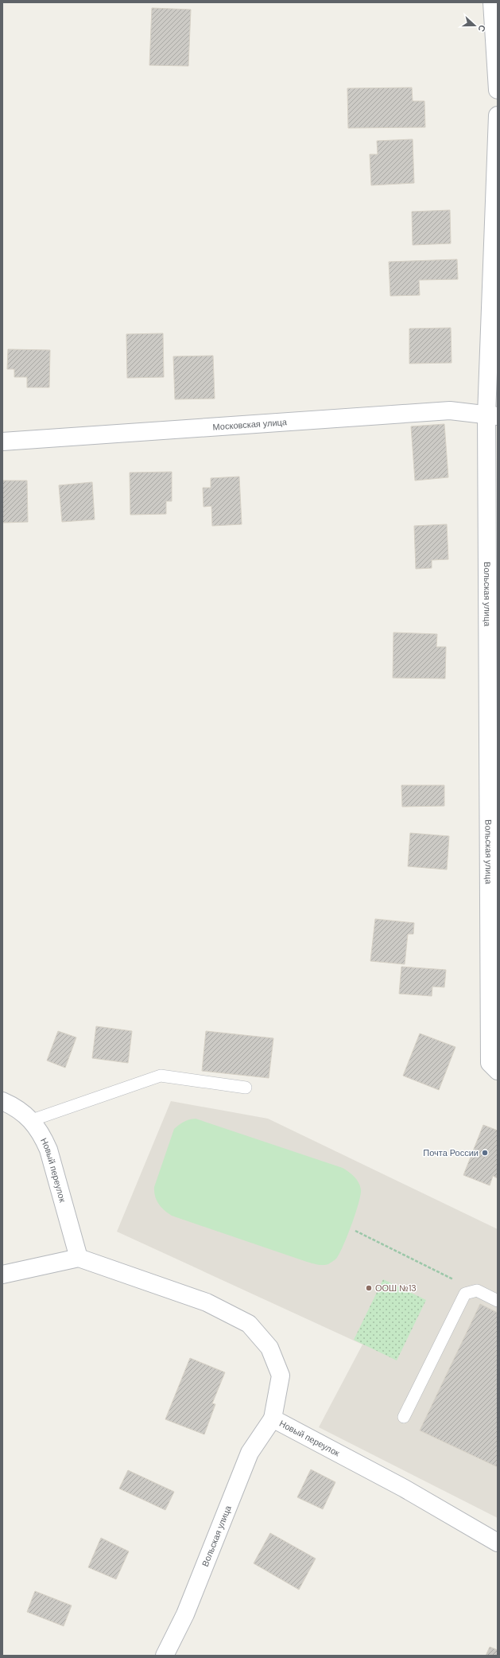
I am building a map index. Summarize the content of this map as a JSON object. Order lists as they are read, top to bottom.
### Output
{
  "streets": {
    "street": ["Московская улица", "Вольская улица", "Новый переулок"]
  },
  "crossings": [
    ["Московская улица", "Вольская улица"],
    ["Вольская улица", "Новый переулок"]
  ],
  "places": ["Почта России", "ООШ №13"],
  "north": "right"
}
